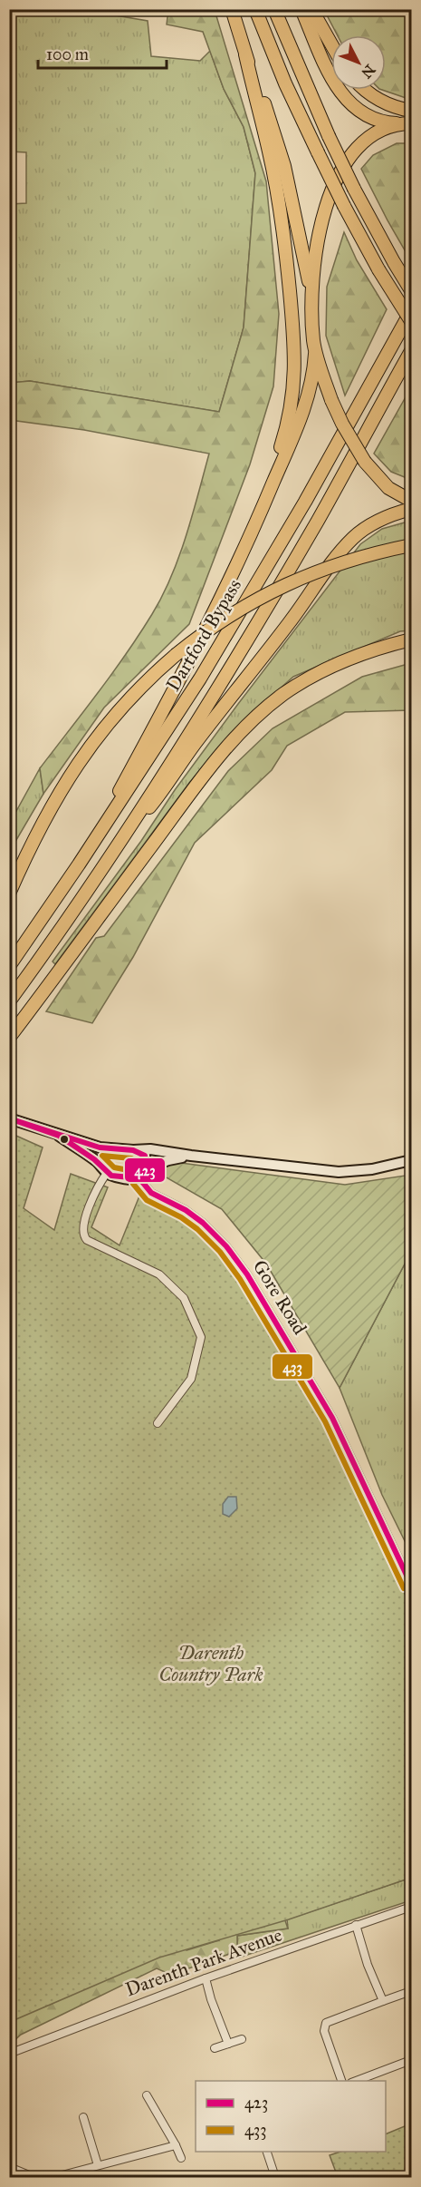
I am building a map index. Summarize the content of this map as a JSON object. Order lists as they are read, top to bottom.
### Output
{
  "streets": {
    "highway": ["Dartford Bypass"],
    "street": ["Gore Road", "Darenth Park Avenue"]
  },
  "parks": ["Darenth Country Park"],
  "lines": ["transit line 423", "transit line 433"],
  "legend": ["423", "433"],
  "scale_bar": "100 m",
  "north": "bottom right"
}
